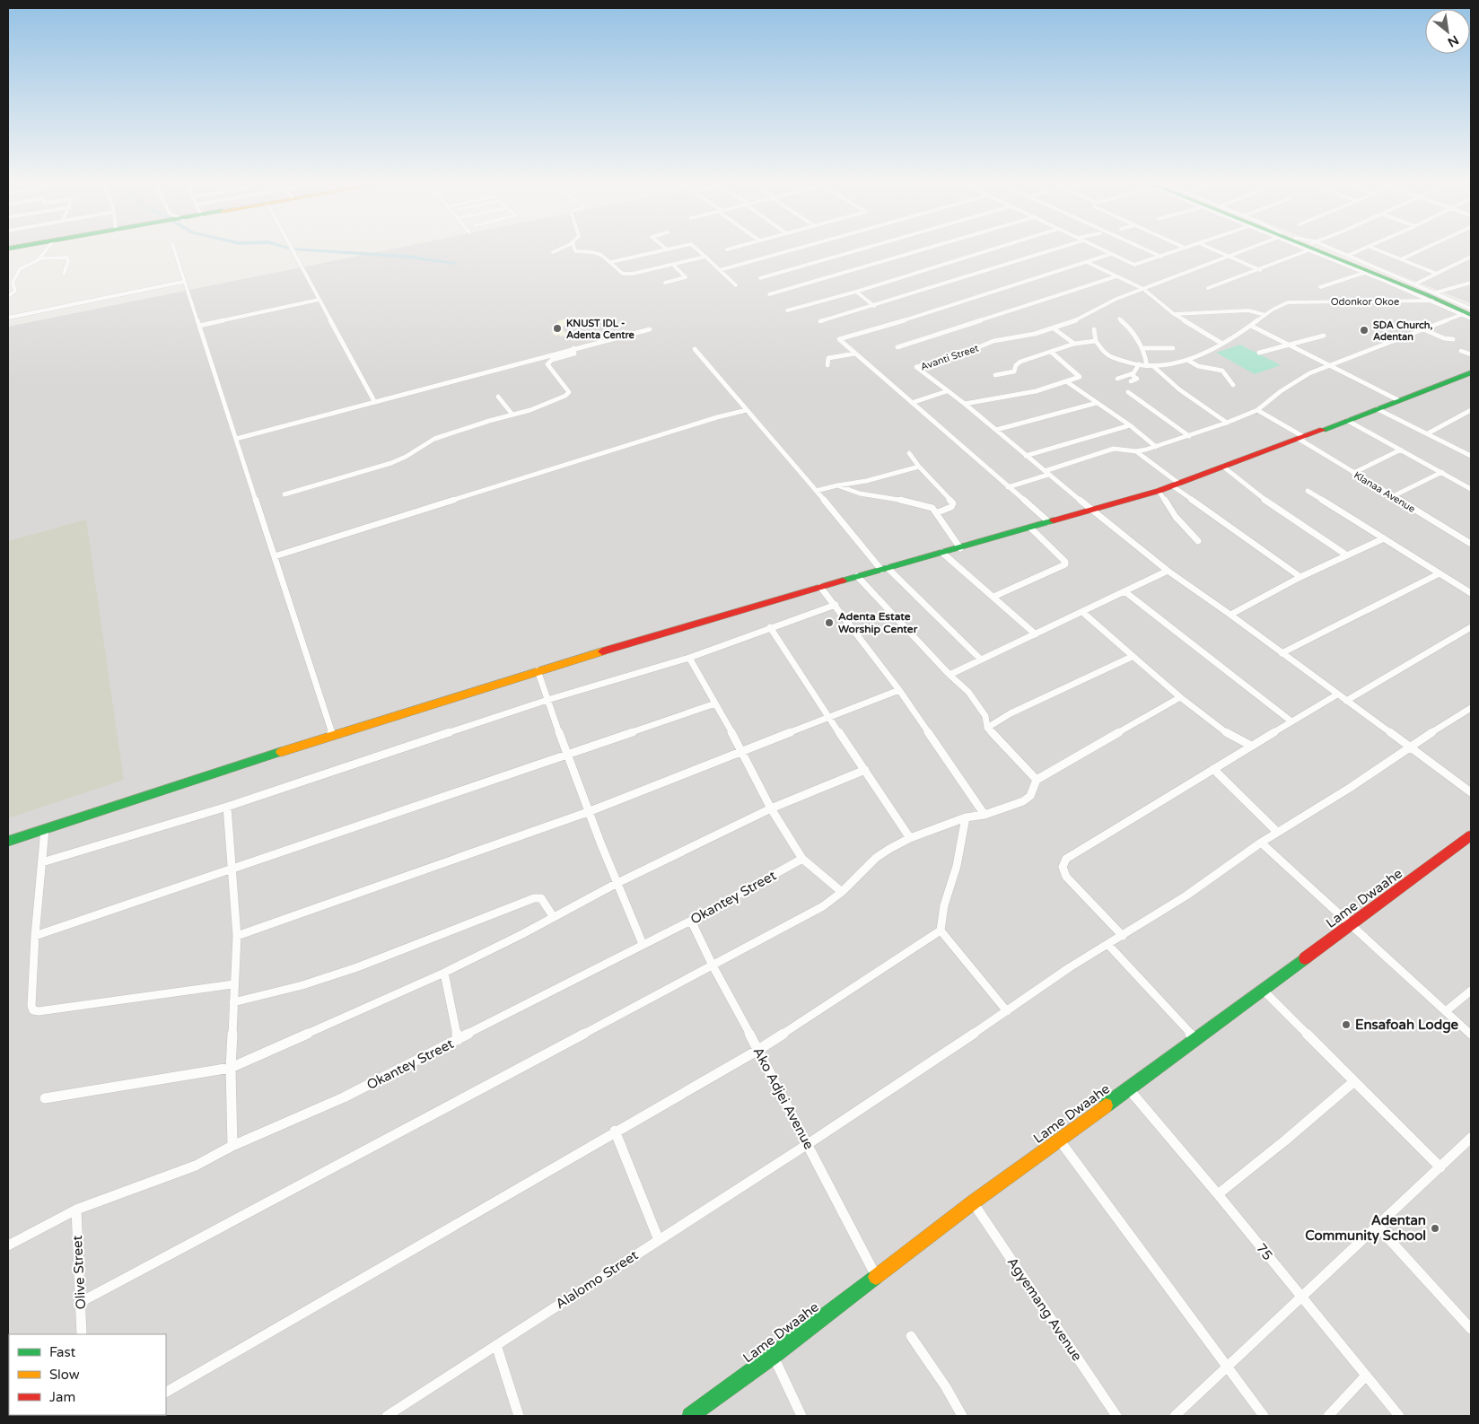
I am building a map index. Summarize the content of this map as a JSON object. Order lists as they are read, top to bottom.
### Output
{
  "streets": {
    "main road": ["Lame Dwaahe"],
    "street": [
      "Odonkor Okoe",
      "Avanti Street",
      "Klanaa Avenue",
      "Okantey Street",
      "Ako Adjei Avenue",
      "75",
      "Olive Street",
      "Alalomo Street",
      "Agyemang Avenue"
    ]
  },
  "crossings": [
    ["Avanti Street", "Alalomo Street"],
    ["Okantey Street", "Ako Adjei Avenue"],
    ["Okantey Street", "Olive Street"],
    ["Lame Dwaahe", "Ako Adjei Avenue"],
    ["Lame Dwaahe", "75"],
    ["Lame Dwaahe", "Agyemang Avenue"],
    ["Ako Adjei Avenue", "Alalomo Street"]
  ],
  "places": [
    "KNUST IDL - Adenta Centre",
    "SDA Church, Adentan",
    "Adenta Estate Worship Center",
    "Ensafoah Lodge",
    "Adentan Community School"
  ],
  "legend": ["Fast", "Slow", "Jam"],
  "north": "bottom right"
}
